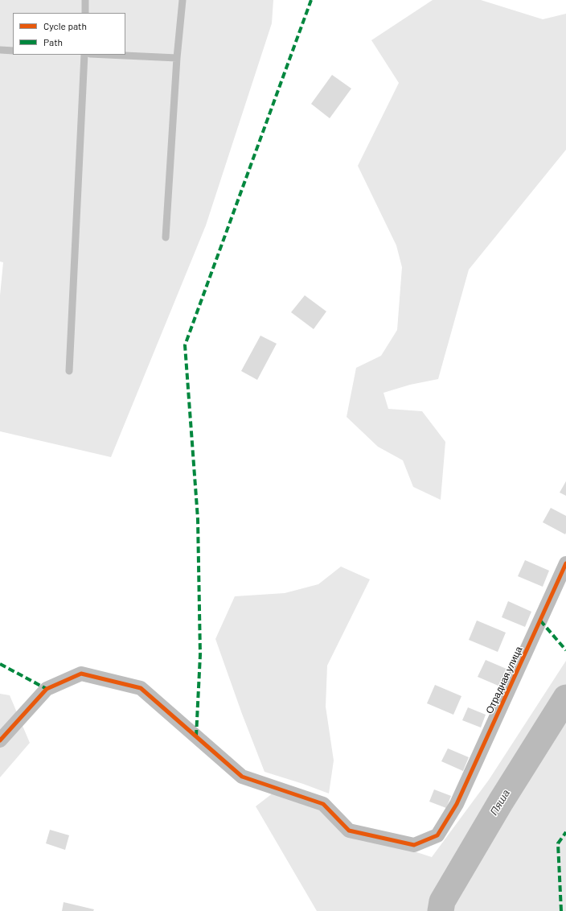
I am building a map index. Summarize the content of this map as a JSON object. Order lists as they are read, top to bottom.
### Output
{
  "streets": {
    "street": ["Отрадная улица"]
  },
  "water": ["Пяша"],
  "legend": ["Cycle path", "Path"]
}
